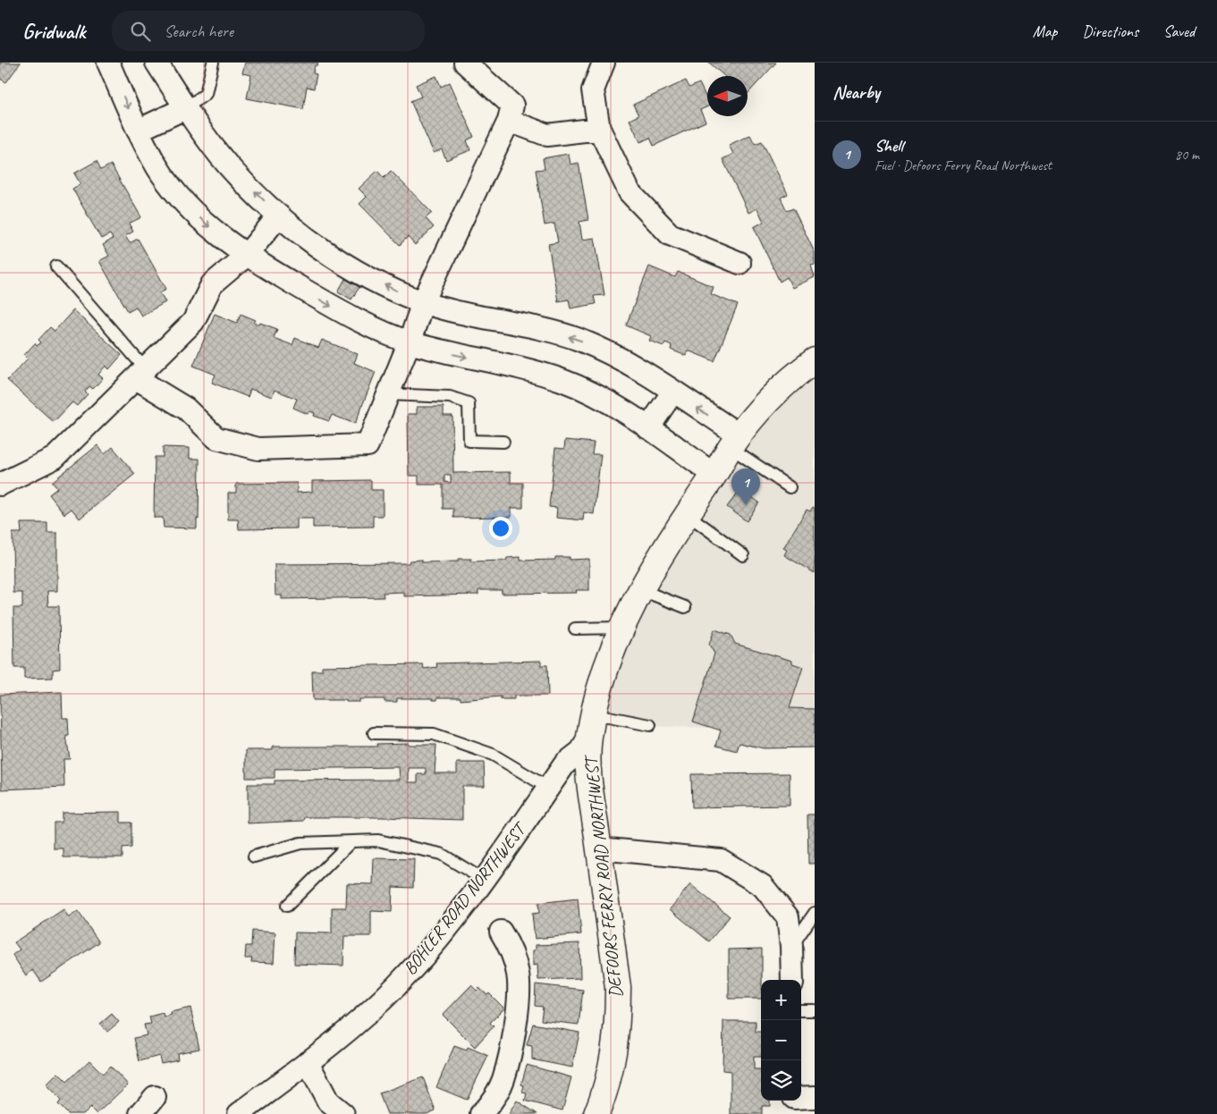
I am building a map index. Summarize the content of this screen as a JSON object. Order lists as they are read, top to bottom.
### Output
{
  "streets": {
    "street": ["DEFOORS FERRY ROAD NORTHWEST", "BOHLER ROAD NORTHWEST"]
  },
  "crossings": [
    ["DEFOORS FERRY ROAD NORTHWEST", "BOHLER ROAD NORTHWEST"]
  ],
  "north": "left",
  "page": {
    "header": "Gridwalk",
    "search": "Search here",
    "nav": ["Map", "Directions", "Saved"],
    "heading": "Nearby",
    "list": [
      {
        "mark": "1",
        "name": "Shell",
        "note": "Fuel · Defoors Ferry Road Northwest",
        "value": "80 m"
      }
    ],
    "pins": "1",
    "map_buttons": ["+", "−"]
  }
}
